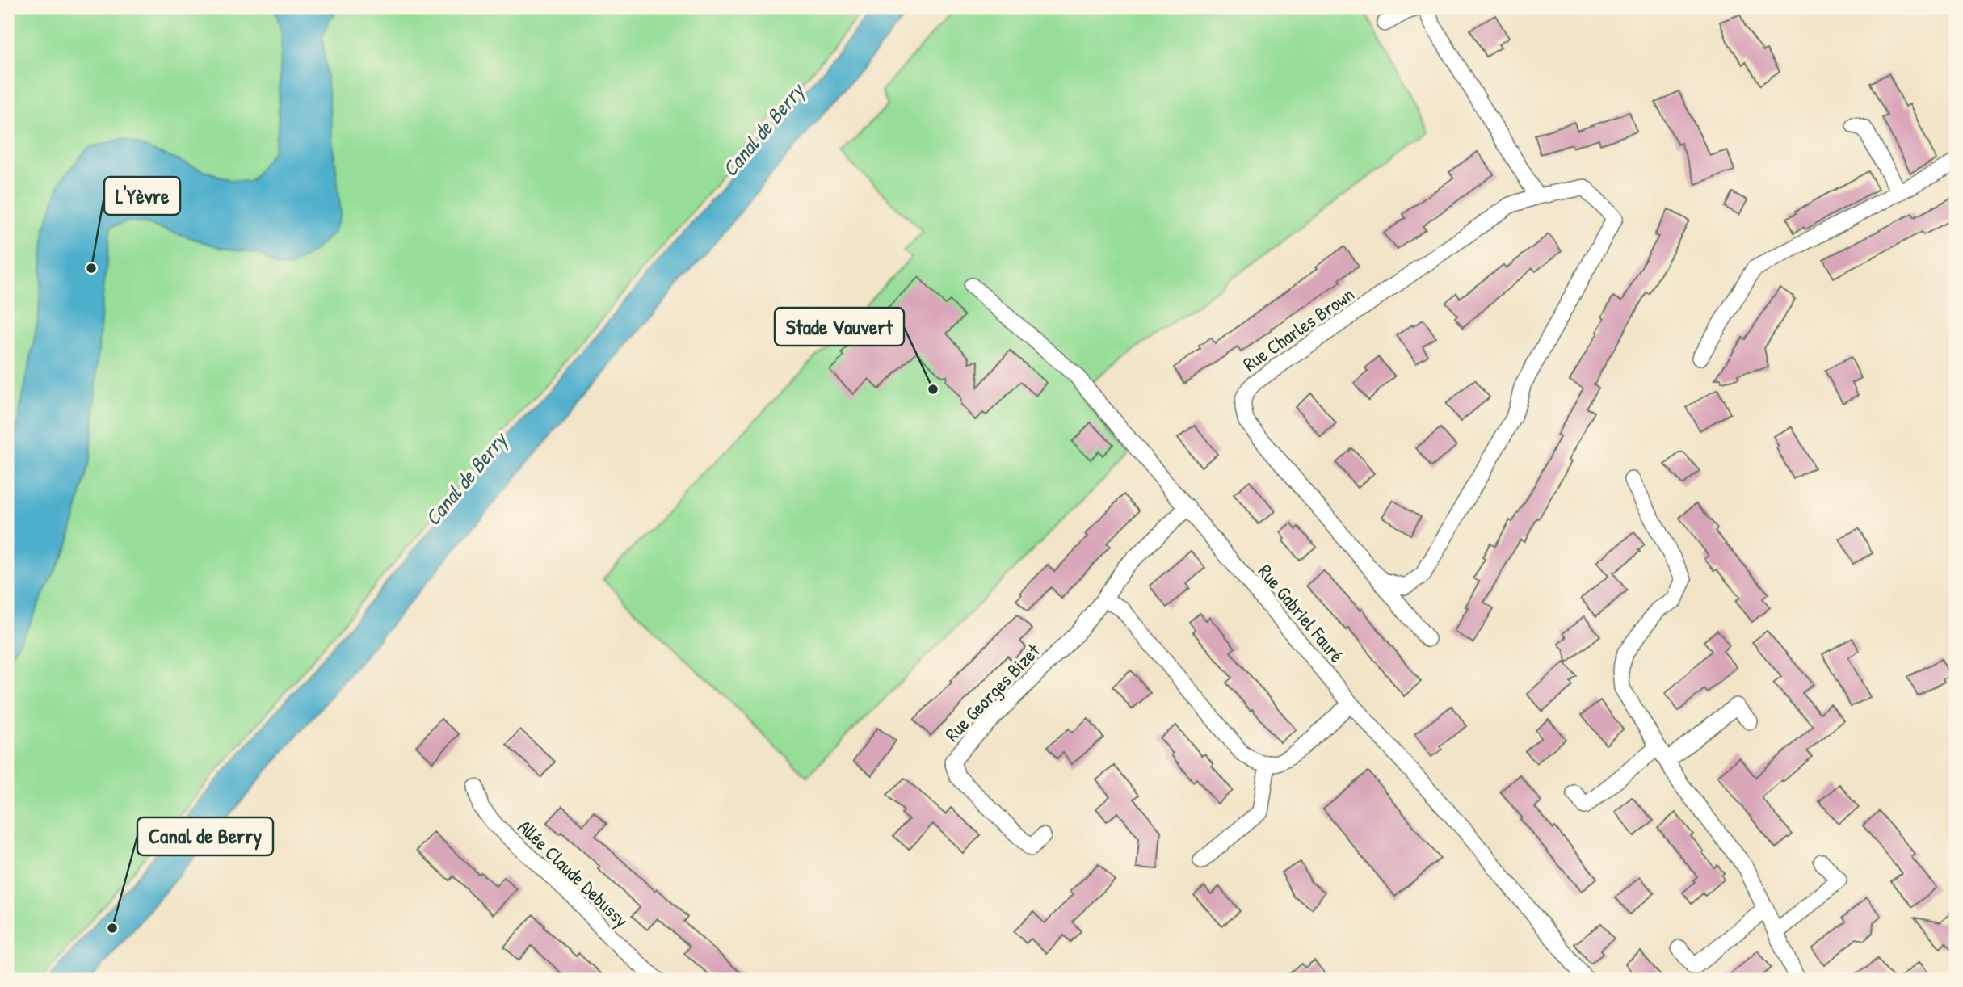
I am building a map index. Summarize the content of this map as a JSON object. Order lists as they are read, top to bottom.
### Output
{
  "streets": {
    "street": [
      "Rue Charles Brown",
      "Rue Gabriel Fauré",
      "Rue Georges Bizet",
      "Allée Claude Debussy"
    ]
  },
  "crossings": [
    ["Rue Gabriel Fauré", "Rue Georges Bizet"]
  ],
  "water": ["Canal de Berry"],
  "places": ["L'Yèvre", "Stade Vauvert", "Canal de Berry"]
}
